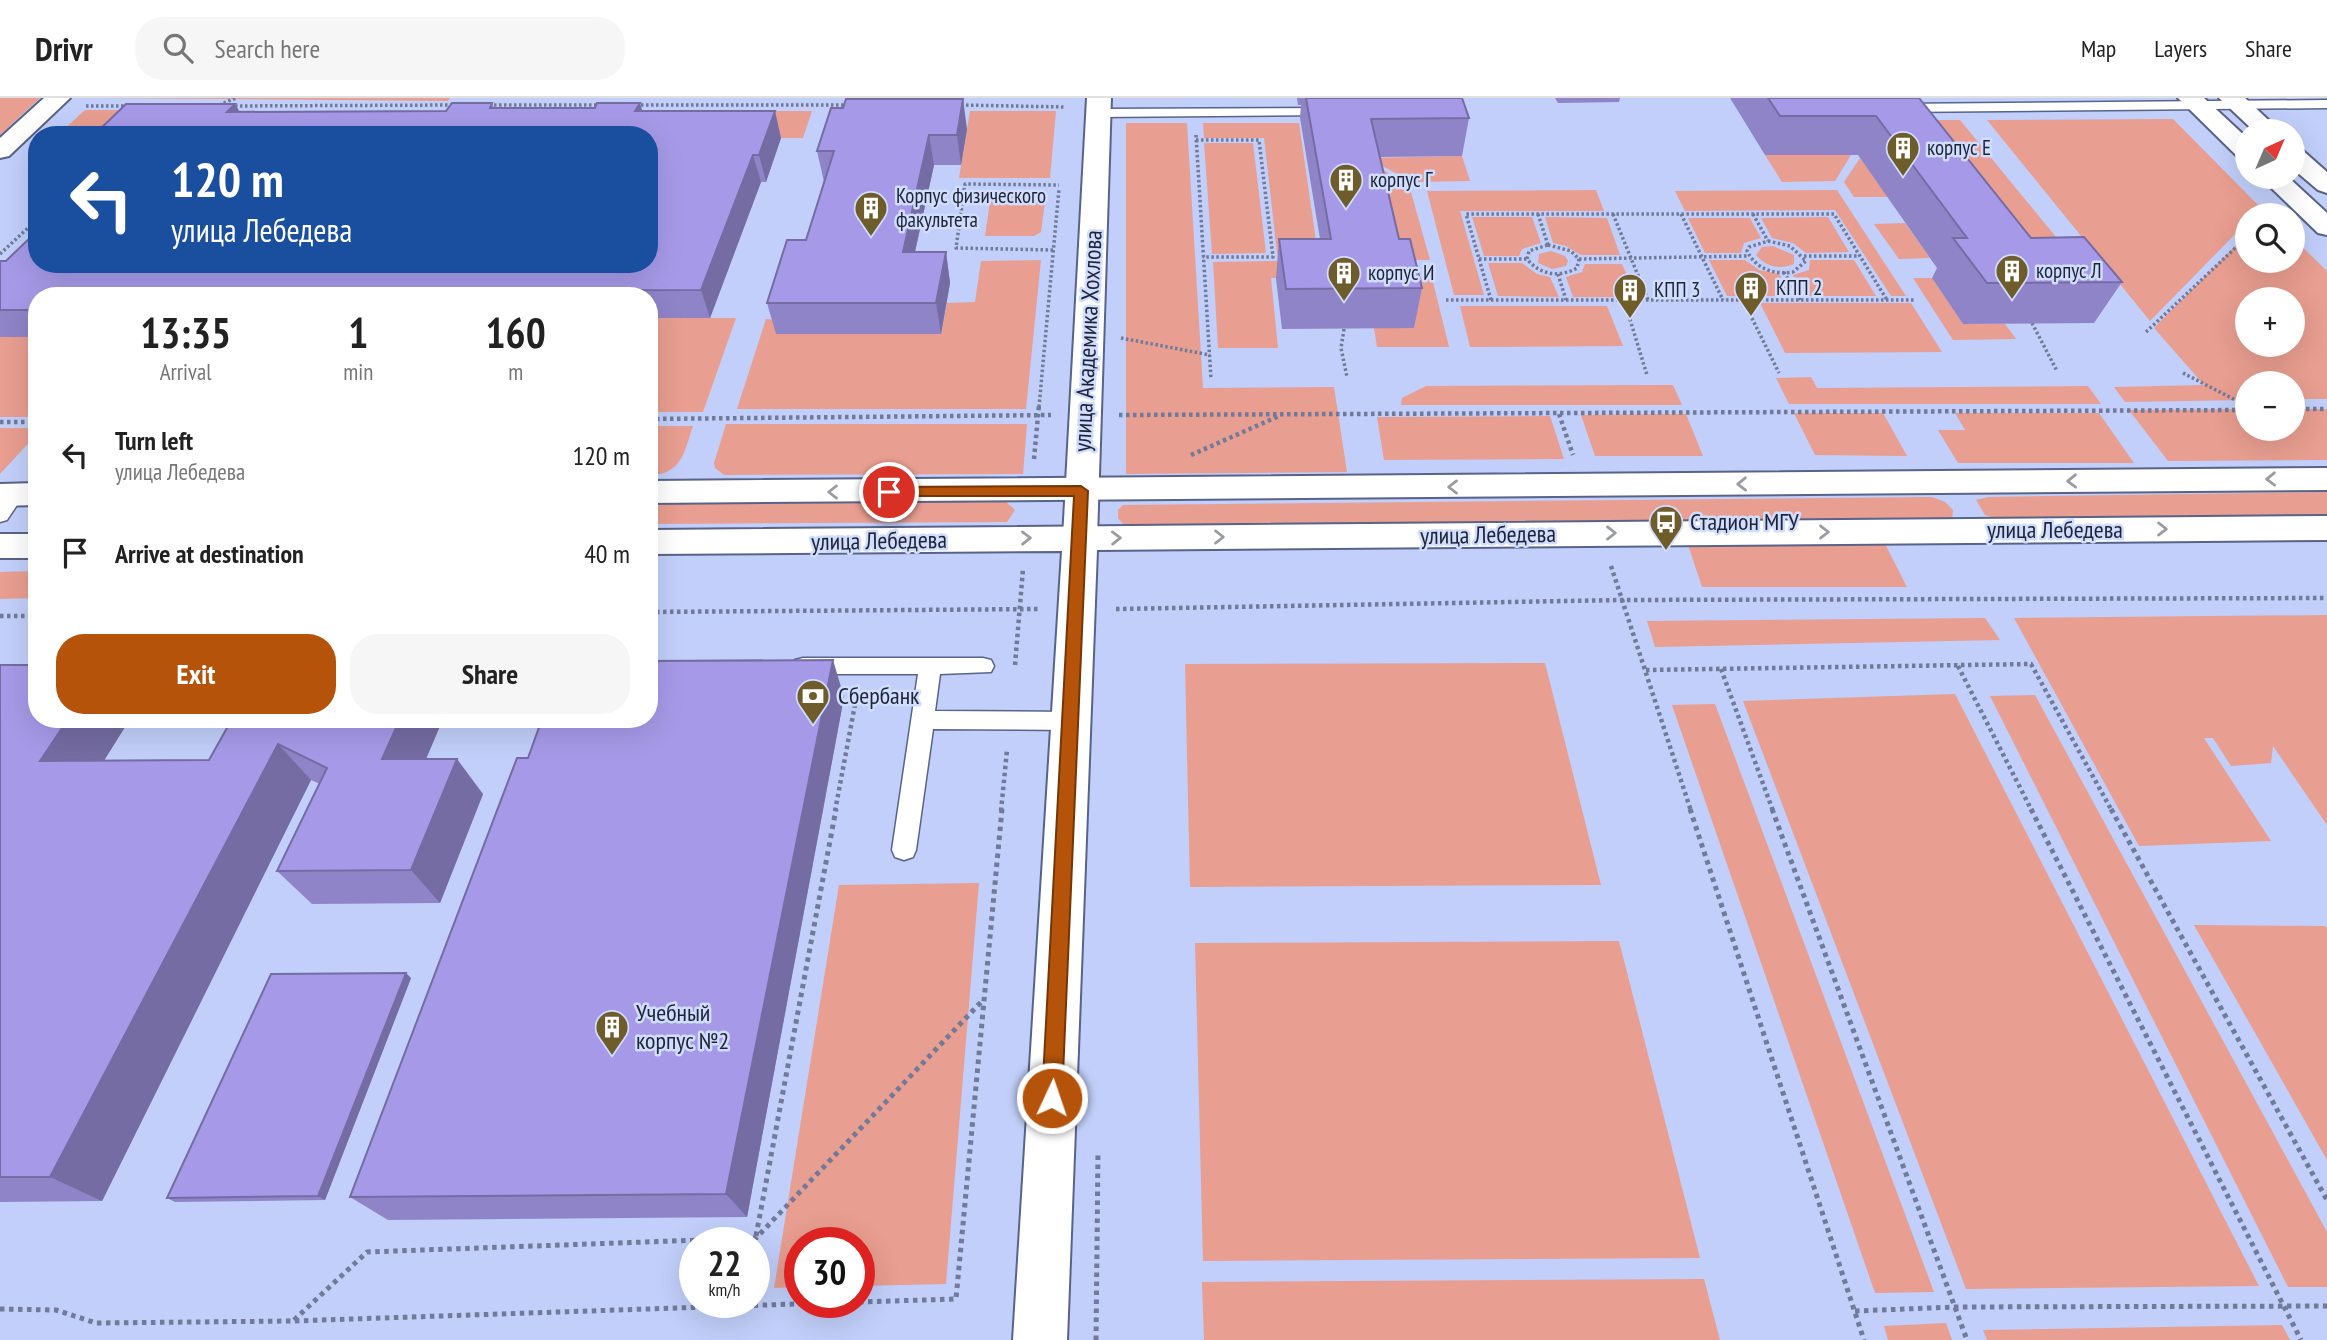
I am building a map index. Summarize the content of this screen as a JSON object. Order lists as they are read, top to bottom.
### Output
{
  "streets": {
    "street": ["улица Академика Хохлова", "улица Лебедева"]
  },
  "crossings": [
    ["улица Академика Хохлова", "улица Лебедева"]
  ],
  "places": {
    "building": [
      "корпус Е",
      "корпус Г",
      "Корпус физического факультета",
      "корпус Л",
      "корпус И",
      "КПП 2",
      "КПП 3",
      "Учебный корпус №2"
    ],
    "bus stop": ["Стадион МГУ"],
    "bank": ["Сбербанк"]
  },
  "north": "top right",
  "page": {
    "header": "Drivr",
    "search": "Search here",
    "nav": ["Map", "Layers", "Share"],
    "map_buttons": ["+", "−"],
    "turn": ["120 m", "улица Лебедева"],
    "eta": [
      "13:35",
      "Arrival",
      "1",
      "min",
      "160",
      "m"
    ],
    "list": [
      {
        "name": "Turn left",
        "note": "улица Лебедева",
        "value": "120 m"
      },
      {
        "name": "Arrive at destination",
        "value": "40 m"
      }
    ],
    "buttons": ["Exit", "Share"],
    "speed": "22 km/h",
    "limit": "30"
  }
}
